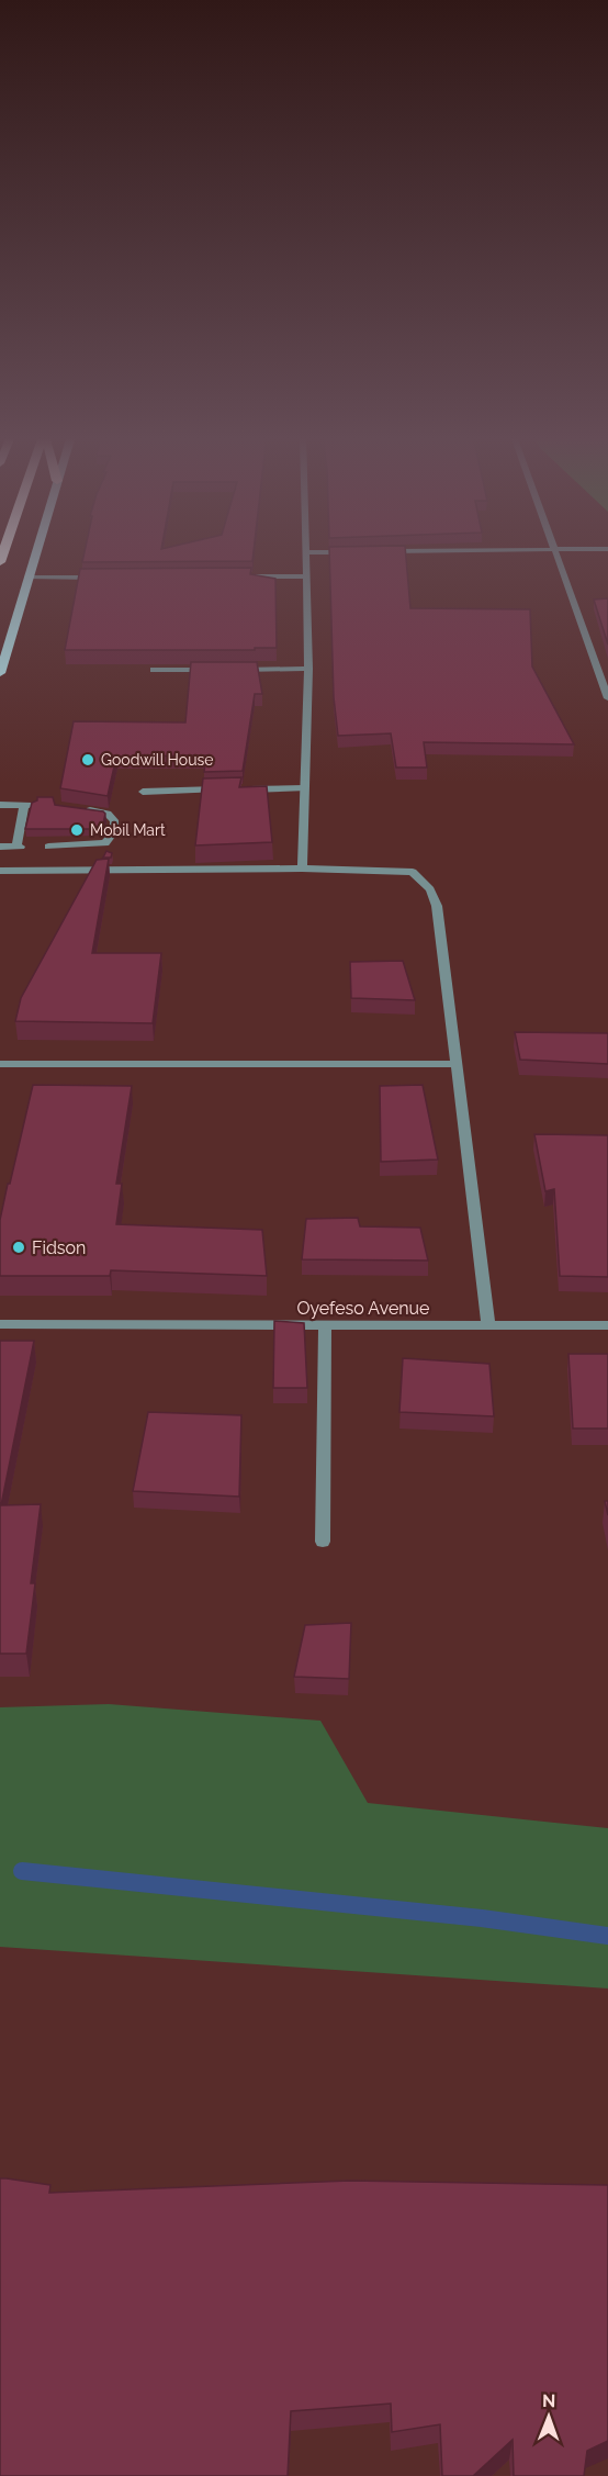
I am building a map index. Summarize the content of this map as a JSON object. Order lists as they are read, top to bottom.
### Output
{
  "streets": {
    "street": ["Oyefeso Avenue"]
  },
  "places": ["Goodwill House", "Mobil Mart", "Fidson"],
  "north": "top"
}
